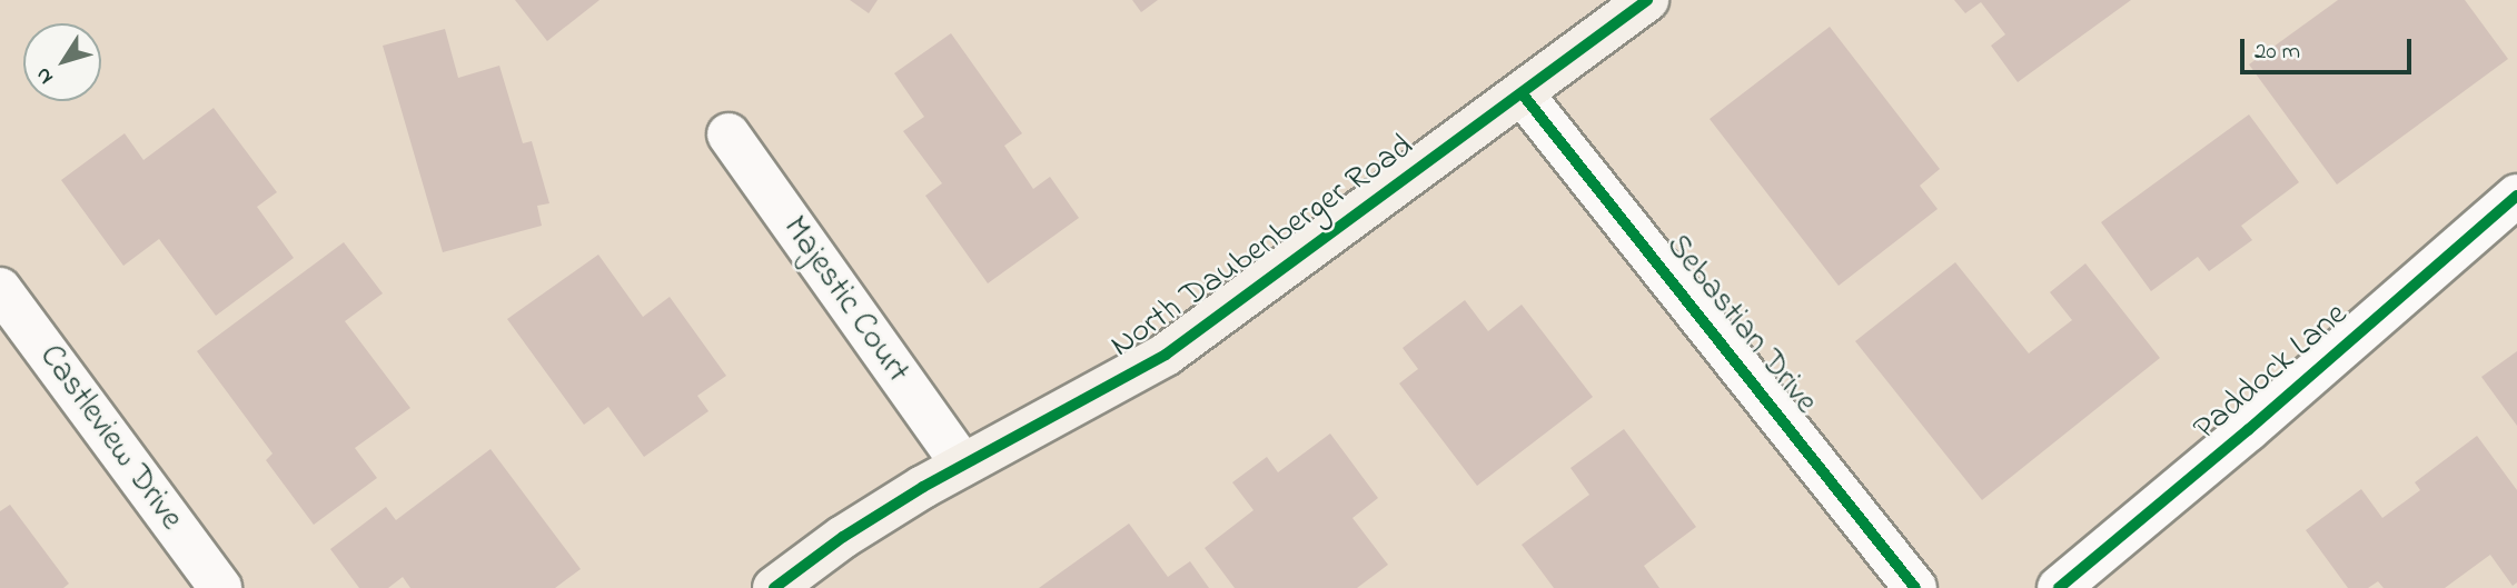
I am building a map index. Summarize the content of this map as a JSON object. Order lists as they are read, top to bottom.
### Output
{
  "streets": {
    "street": [
      "North Daubenberger Road",
      "Majestic Court",
      "Sebastian Drive",
      "Paddock Lane",
      "Castleview Drive"
    ]
  },
  "crossings": [
    ["North Daubenberger Road", "Majestic Court"],
    ["North Daubenberger Road", "Sebastian Drive"]
  ],
  "scale_bar": "20 m",
  "north": "bottom left"
}
